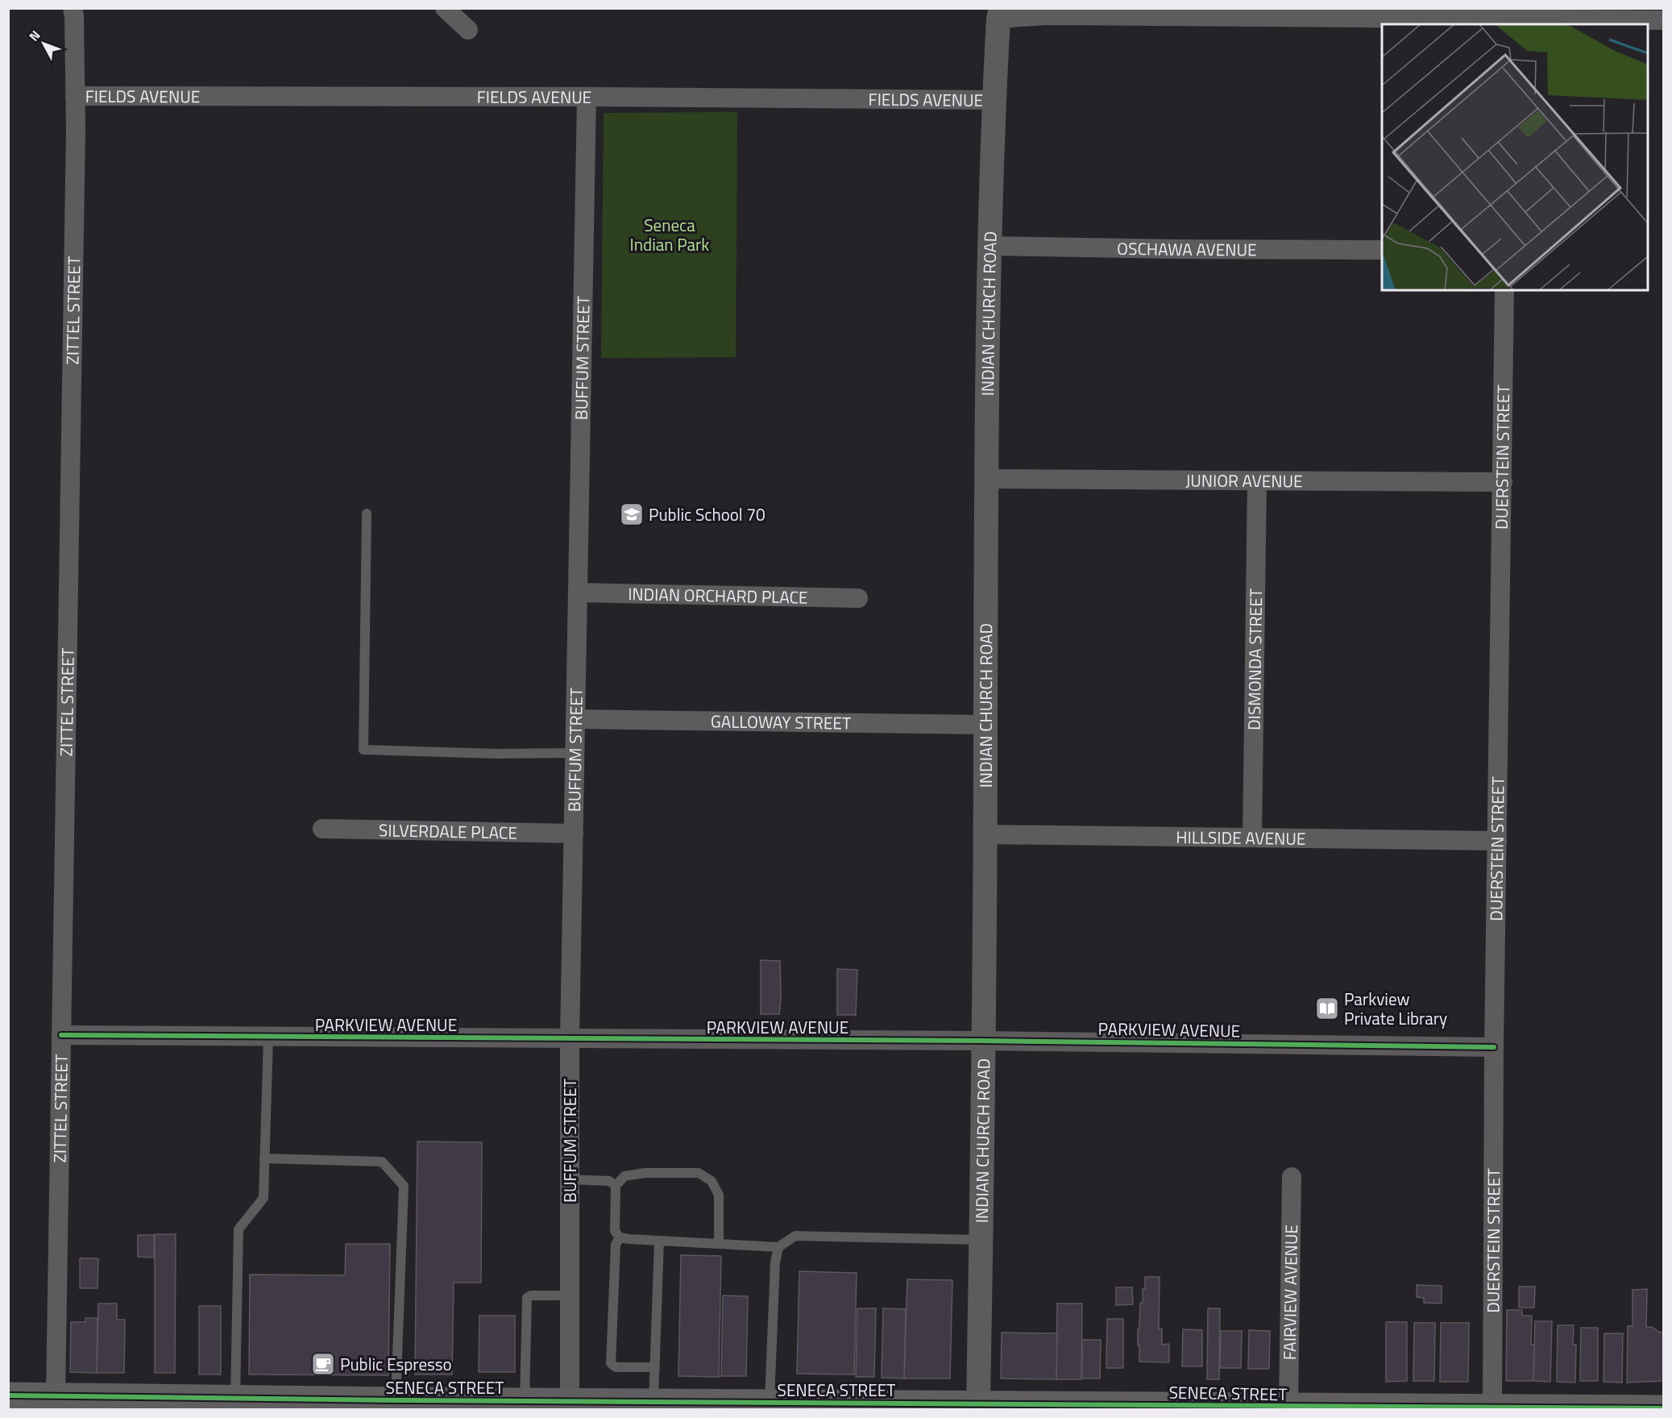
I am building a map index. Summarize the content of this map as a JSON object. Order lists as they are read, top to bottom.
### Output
{
  "streets": {
    "main road": ["SENECA STREET"],
    "street": [
      "FIELDS AVENUE",
      "OSCHAWA AVENUE",
      "ZITTEL STREET",
      "INDIAN CHURCH ROAD",
      "BUFFUM STREET",
      "DUERSTEIN STREET",
      "JUNIOR AVENUE",
      "INDIAN ORCHARD PLACE",
      "DISMONDA STREET",
      "GALLOWAY STREET",
      "SILVERDALE PLACE",
      "HILLSIDE AVENUE",
      "PARKVIEW AVENUE",
      "FAIRVIEW AVENUE"
    ]
  },
  "crossings": [
    ["FIELDS AVENUE", "ZITTEL STREET"],
    ["FIELDS AVENUE", "INDIAN CHURCH ROAD"],
    ["FIELDS AVENUE", "BUFFUM STREET"],
    ["OSCHAWA AVENUE", "INDIAN CHURCH ROAD"],
    ["ZITTEL STREET", "PARKVIEW AVENUE"],
    ["ZITTEL STREET", "SENECA STREET"],
    ["INDIAN CHURCH ROAD", "JUNIOR AVENUE"],
    ["INDIAN CHURCH ROAD", "GALLOWAY STREET"],
    ["INDIAN CHURCH ROAD", "HILLSIDE AVENUE"],
    ["INDIAN CHURCH ROAD", "PARKVIEW AVENUE"],
    ["INDIAN CHURCH ROAD", "SENECA STREET"],
    ["BUFFUM STREET", "INDIAN ORCHARD PLACE"],
    ["BUFFUM STREET", "GALLOWAY STREET"],
    ["BUFFUM STREET", "SILVERDALE PLACE"],
    ["BUFFUM STREET", "PARKVIEW AVENUE"],
    ["BUFFUM STREET", "SENECA STREET"],
    ["DUERSTEIN STREET", "JUNIOR AVENUE"],
    ["DUERSTEIN STREET", "HILLSIDE AVENUE"],
    ["DUERSTEIN STREET", "PARKVIEW AVENUE"],
    ["DUERSTEIN STREET", "SENECA STREET"],
    ["JUNIOR AVENUE", "DISMONDA STREET"],
    ["DISMONDA STREET", "HILLSIDE AVENUE"],
    ["FAIRVIEW AVENUE", "SENECA STREET"]
  ],
  "parks": ["Seneca Indian Park"],
  "places": {
    "school or university": ["Public School 70"],
    "library": ["Parkview Private Library"],
    "cafe": ["Public Espresso"]
  },
  "north": "top left"
}
